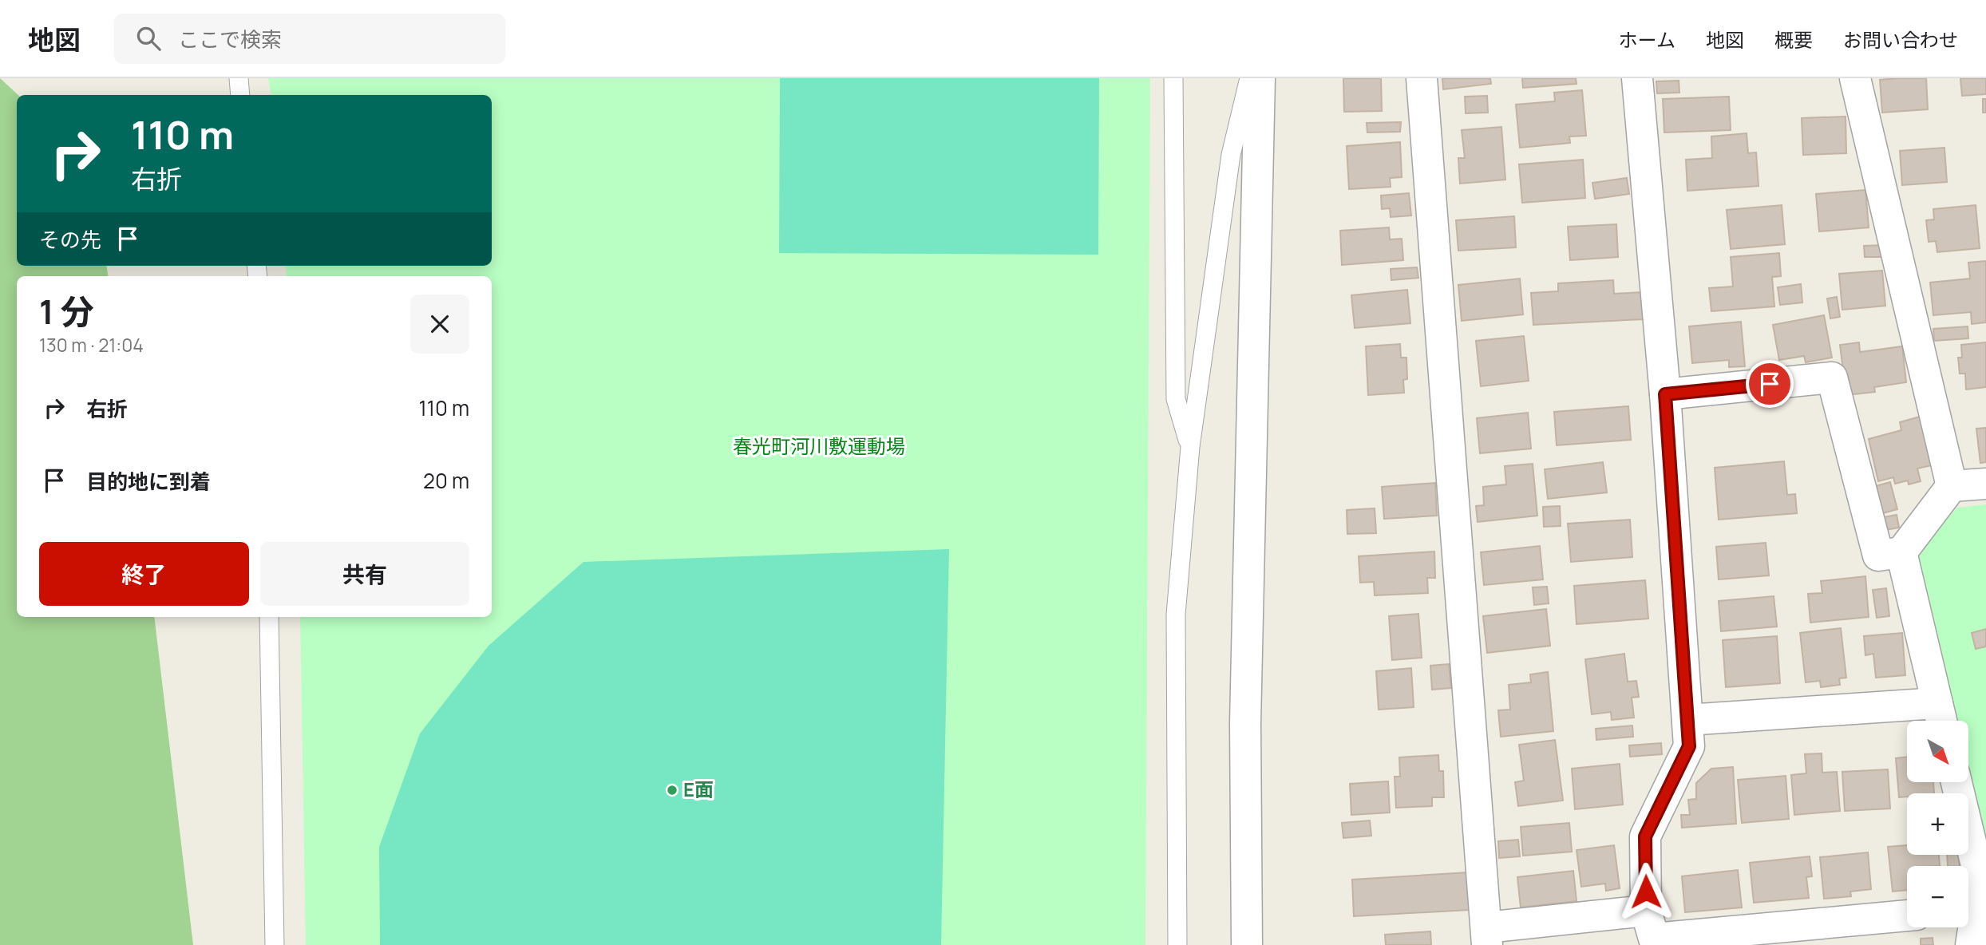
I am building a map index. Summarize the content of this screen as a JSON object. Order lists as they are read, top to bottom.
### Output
{
  "parks": ["春光町河川敷運動場"],
  "places": ["E面"],
  "north": "bottom right",
  "page": {
    "header": "地図",
    "search": "ここで検索",
    "nav": [
      "ホーム",
      "地図",
      "概要",
      "お問い合わせ"
    ],
    "turn": ["110 m", "右折"],
    "then": "その先",
    "heading": ["1 分", "130 m · 21:04"],
    "list": [
      {
        "name": "右折",
        "value": "110 m"
      },
      {
        "name": "目的地に到着",
        "value": "20 m"
      }
    ],
    "buttons": ["終了", "共有"],
    "map_buttons": ["+", "−"]
  }
}
